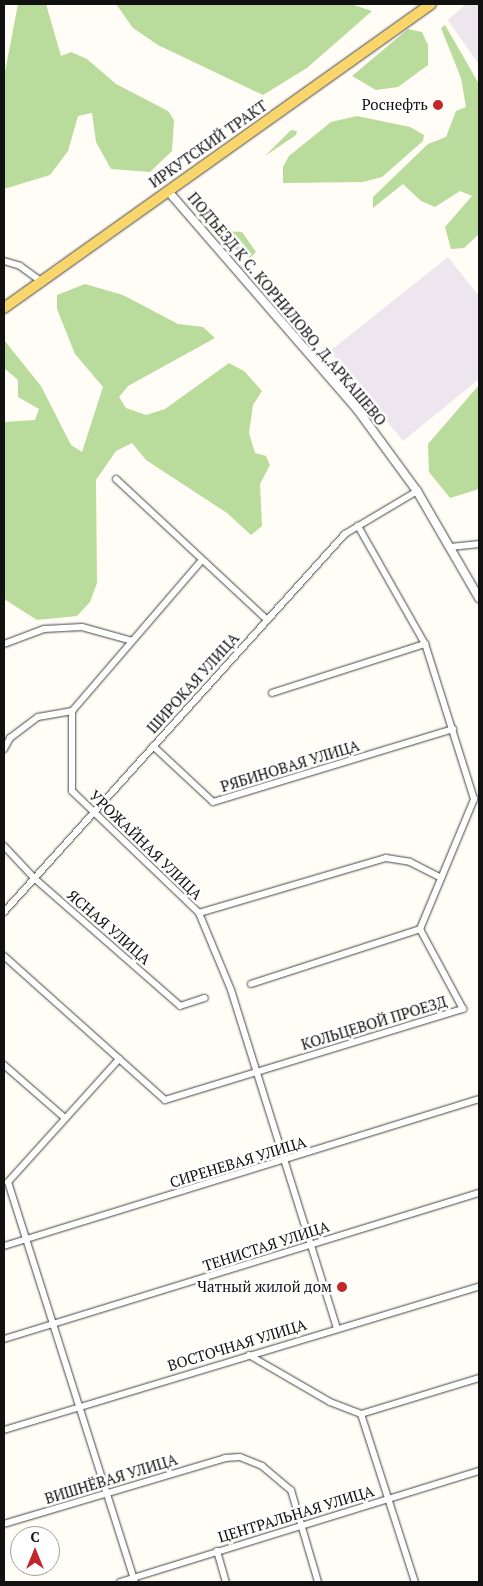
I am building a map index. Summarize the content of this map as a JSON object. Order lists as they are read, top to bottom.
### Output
{
  "streets": {
    "main road": ["ИРКУТСКИЙ ТРАКТ"],
    "street": [
      "ПОДЪЕЗД К С. КОРНИЛОВО, Д.АРКАШЕВО",
      "ШИРОКАЯ УЛИЦА",
      "РЯБИНОВАЯ УЛИЦА",
      "УРОЖАЙНАЯ УЛИЦА",
      "ЯСНАЯ УЛИЦА",
      "КОЛЬЦЕВОЙ ПРОЕЗД",
      "СИРЕНЕВАЯ УЛИЦА",
      "ТЕНИСТАЯ УЛИЦА",
      "ВОСТОЧНАЯ УЛИЦА",
      "ВИШНЁВАЯ УЛИЦА",
      "ЦЕНТРАЛЬНАЯ УЛИЦА"
    ]
  },
  "crossings": [
    ["ИРКУТСКИЙ ТРАКТ", "ПОДЪЕЗД К С. КОРНИЛОВО, Д.АРКАШЕВО"],
    ["ПОДЪЕЗД К С. КОРНИЛОВО, Д.АРКАШЕВО", "ШИРОКАЯ УЛИЦА"],
    ["ШИРОКАЯ УЛИЦА", "РЯБИНОВАЯ УЛИЦА"],
    ["ШИРОКАЯ УЛИЦА", "УРОЖАЙНАЯ УЛИЦА"],
    ["ШИРОКАЯ УЛИЦА", "ЯСНАЯ УЛИЦА"],
    ["ВИШНЁВАЯ УЛИЦА", "ЦЕНТРАЛЬНАЯ УЛИЦА"]
  ],
  "places": ["Роснефть", "Чатный жилой дом"],
  "north": "top"
}
